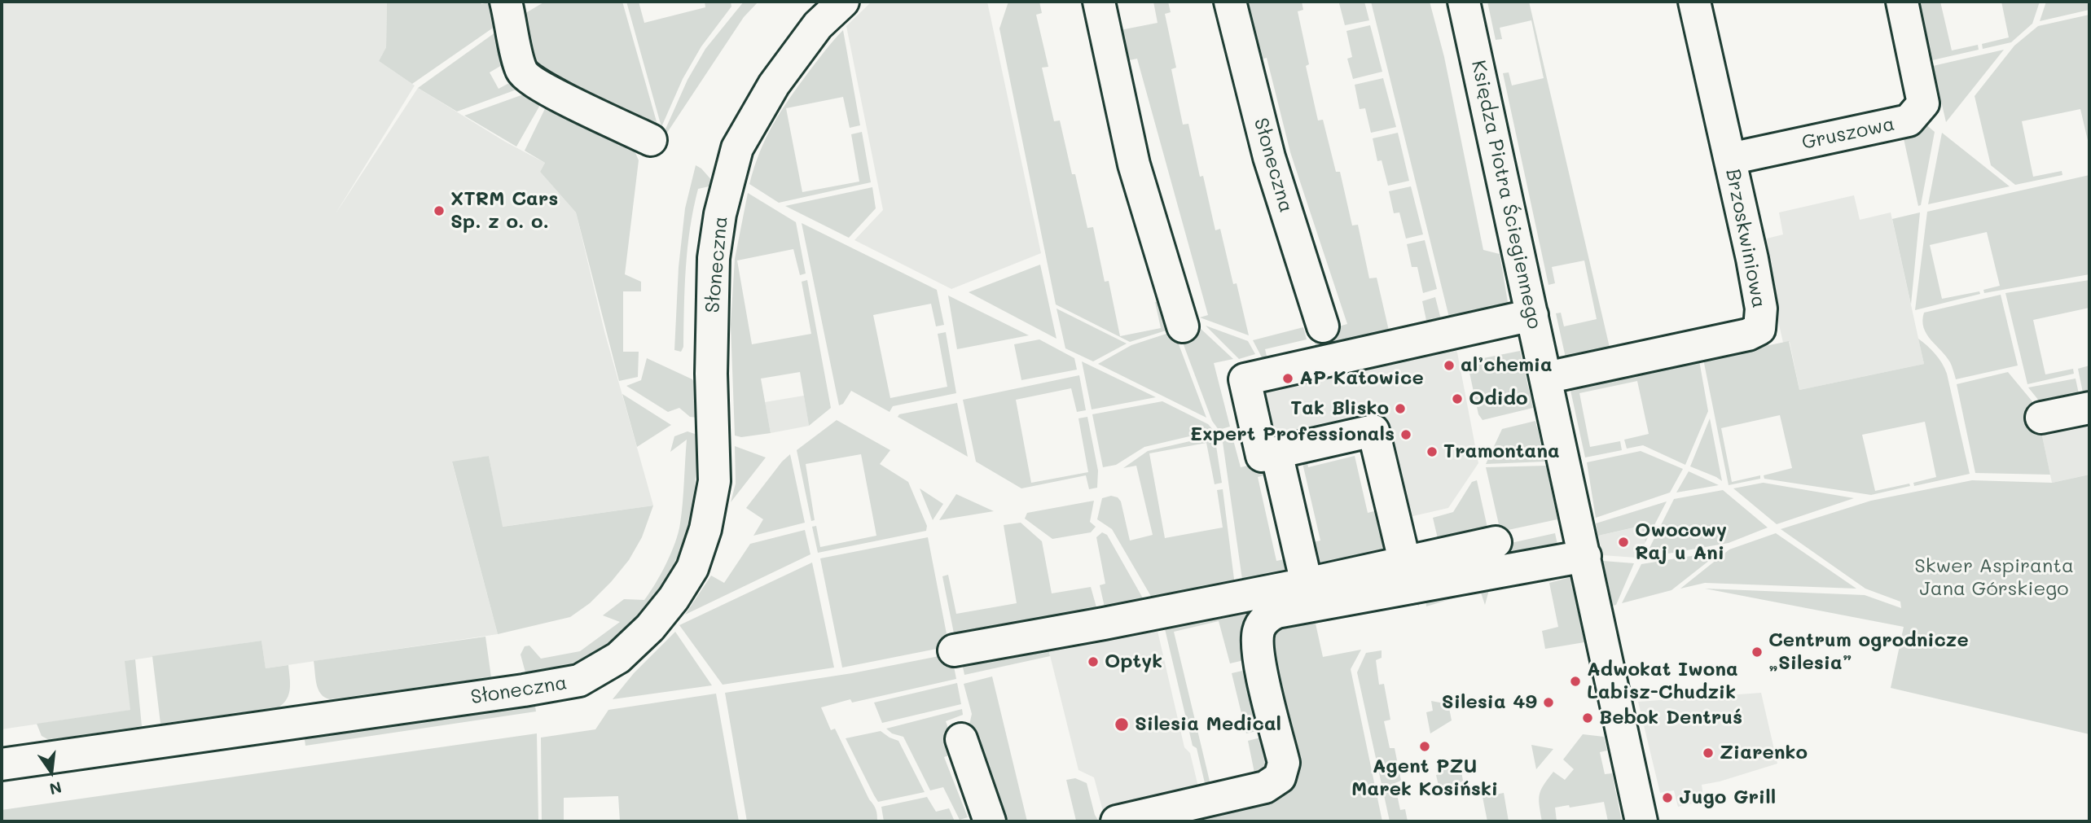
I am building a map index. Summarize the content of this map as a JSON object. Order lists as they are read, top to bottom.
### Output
{
  "streets": {
    "street": [
      "Gruszowa",
      "Słoneczna",
      "Księdza Piotra Ściegiennego",
      "Brzoskwiniowa"
    ]
  },
  "crossings": [
    ["Gruszowa", "Brzoskwiniowa"],
    ["Księdza Piotra Ściegiennego", "Brzoskwiniowa"]
  ],
  "parks": ["Skwer Aspiranta Jana Górskiego"],
  "places": [
    "XTRM Cars Sp. z o. o.",
    "al’chemia",
    "AP Katowice",
    "Odido",
    "Tak Blisko",
    "Expert Professionals",
    "Tramontana",
    "Owocowy Raj u Ani",
    "Centrum ogrodnicze „Silesia”",
    "Optyk",
    "Adwokat Iwona Labisz-Chudzik",
    "Silesia 49",
    "Bebok Dentruś",
    "Silesia Medical",
    "Agent PZU Marek Kosiński",
    "Ziarenko",
    "Jugo Grill"
  ],
  "north": "bottom"
}
